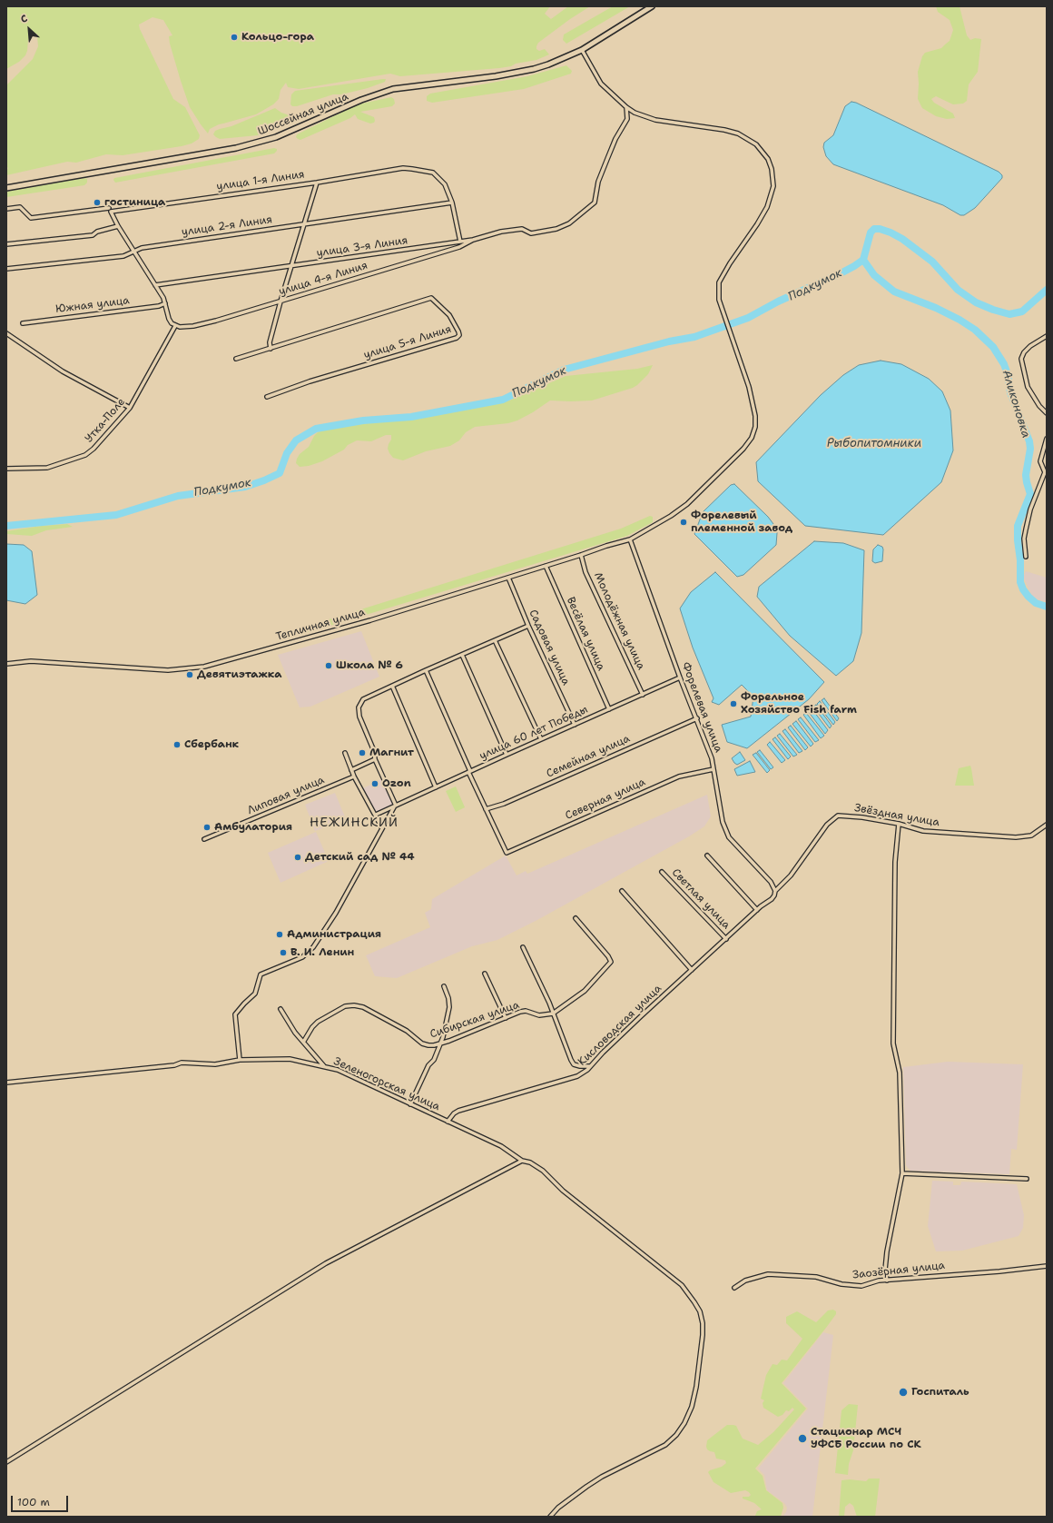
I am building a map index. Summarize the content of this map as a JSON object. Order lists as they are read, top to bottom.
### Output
{
  "streets": {
    "main road": ["Шоссейная улица"],
    "street": [
      "улица 1-я Линия",
      "улица 2-я Линия",
      "улица 3-я Линия",
      "улица 4-я Линия",
      "Южная улица",
      "улица 5-я Линия",
      "Утка-Поле",
      "Молодёжная улица",
      "Тепличная улица",
      "Весёлая улица",
      "Садовая улица",
      "Форелевая улица",
      "улица 60 лет Победы",
      "Семейная улица",
      "Липовая улица",
      "Северная улица",
      "Звёздная улица",
      "Светлая улица",
      "Сибирская улица",
      "Кисловодская улица",
      "Зеленогорская улица",
      "Заозёрная улица"
    ]
  },
  "crossings": [
    ["Шоссейная улица", "Тепличная улица"],
    ["улица 1-я Линия", "улица 2-я Линия"],
    ["улица 1-я Линия", "улица 3-я Линия"],
    ["улица 3-я Линия", "улица 4-я Линия"],
    ["улица 3-я Линия", "Тепличная улица"],
    ["улица 4-я Линия", "Утка-Поле"],
    ["Молодёжная улица", "Тепличная улица"],
    ["Молодёжная улица", "улица 60 лет Победы"],
    ["Тепличная улица", "Весёлая улица"],
    ["Тепличная улица", "Садовая улица"],
    ["Тепличная улица", "Форелевая улица"],
    ["Весёлая улица", "улица 60 лет Победы"],
    ["Садовая улица", "улица 60 лет Победы"],
    ["Форелевая улица", "улица 60 лет Победы"],
    ["Форелевая улица", "Семейная улица"],
    ["Форелевая улица", "Северная улица"],
    ["Форелевая улица", "Звёздная улица"],
    ["Форелевая улица", "Кисловодская улица"],
    ["Семейная улица", "Северная улица"],
    ["Звёздная улица", "Кисловодская улица"],
    ["Светлая улица", "Кисловодская улица"],
    ["Кисловодская улица", "Зеленогорская улица"]
  ],
  "districts": ["НЕЖИНСКИЙ"],
  "water": ["Подкумок", "Аликоновка", "Рыбопитомники"],
  "places": [
    "Кольцо-гора",
    "гостиница",
    "Форелевый племенной завод",
    "Школа № 6",
    "Девятиэтажка",
    "Форельное Хозяйство Fish farm",
    "Сбербанк",
    "Магнит",
    "Ozon",
    "Амбулатория",
    "Детский сад № 44",
    "Администрация",
    "В. И. Ленин",
    "Госпиталь",
    "Стационар МСЧ УФСБ России по СК"
  ],
  "scale_bar": "100 m",
  "north": "top left"
}
